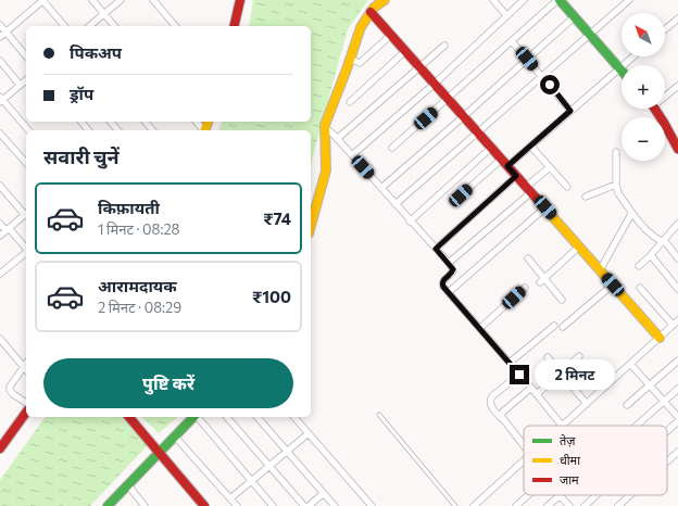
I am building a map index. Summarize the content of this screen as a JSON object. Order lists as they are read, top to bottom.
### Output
{
  "legend": ["तेज़", "धीमा", "जाम"],
  "north": "top left",
  "page": {
    "map_buttons": ["+", "−"],
    "banner": ["पिकअप", "ड्रॉप"],
    "heading": "सवारी चुनें",
    "list": [
      {
        "name": "किफ़ायती",
        "note": "1 मिनट · 08:28",
        "value": "₹74"
      },
      {
        "name": "आरामदायक",
        "note": "2 मिनट · 08:29",
        "value": "₹100"
      }
    ],
    "buttons": "पुष्टि करें",
    "bubble": "2 मिनट"
  }
}
